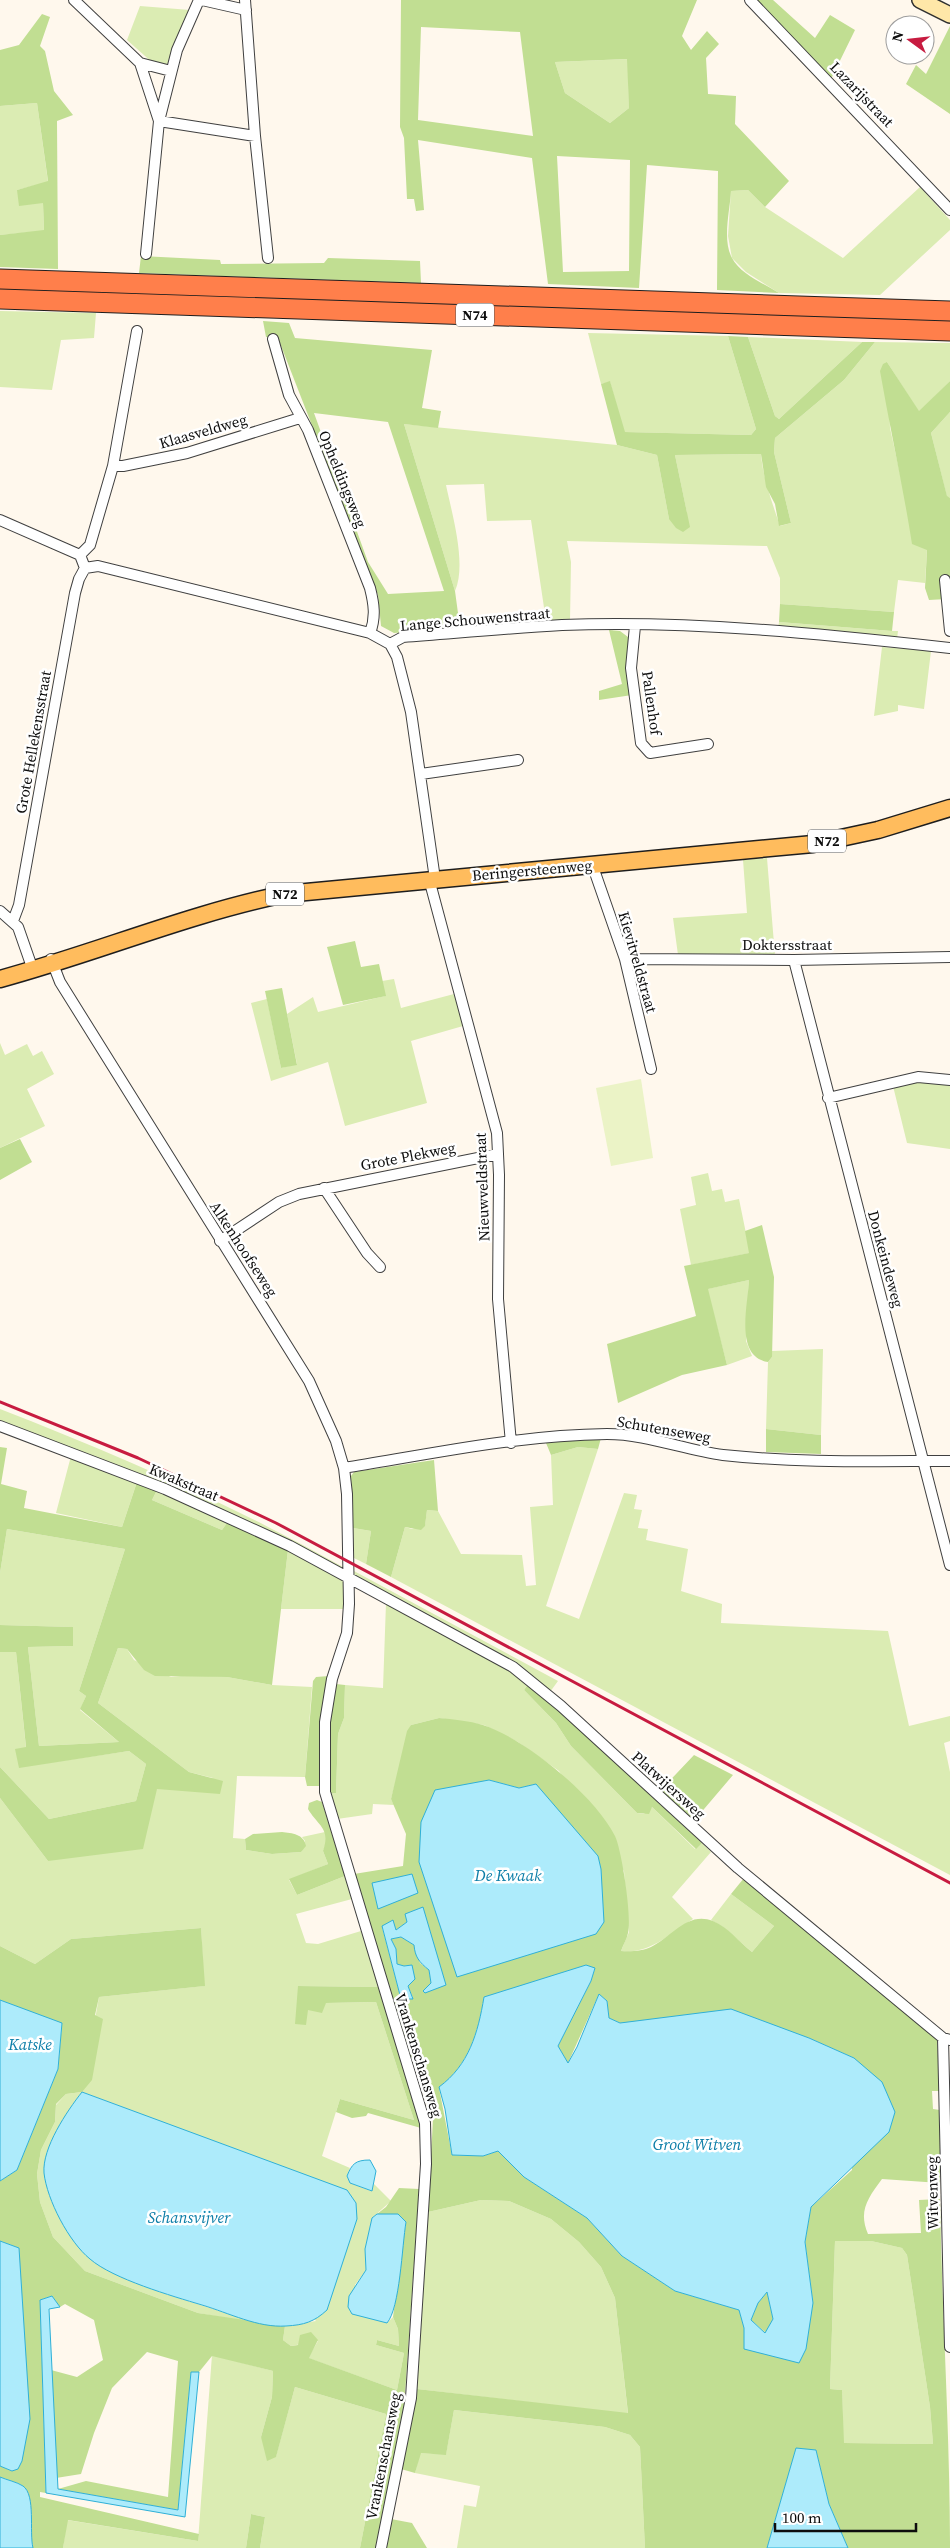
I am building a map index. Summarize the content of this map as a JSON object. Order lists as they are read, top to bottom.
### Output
{
  "streets": {
    "highway": ["N74"],
    "main road": ["N72", "Beringersteenweg"],
    "street": [
      "Lazarijstraat",
      "Klaasveldweg",
      "Opheldingsweg",
      "Lange Schouwenstraat",
      "Pallenhof",
      "Grote Hellekensstraat",
      "Doktersstraat",
      "Kievitveldstraat",
      "Grote Plekweg",
      "Nieuwveldstraat",
      "Alkenhoofseweg",
      "Donkeindeweg",
      "Schutenseweg",
      "Kwakstraat",
      "Platwijersweg",
      "Vrankenschansweg",
      "Witvenweg"
    ]
  },
  "crossings": [
    ["Klaasveldweg", "Opheldingsweg"],
    ["Opheldingsweg", "Lange Schouwenstraat"],
    ["Lange Schouwenstraat", "Pallenhof"],
    ["Lange Schouwenstraat", "Grote Hellekensstraat"],
    ["Beringersteenweg", "Kievitveldstraat"],
    ["Beringersteenweg", "Nieuwveldstraat"],
    ["Beringersteenweg", "Alkenhoofseweg"],
    ["Doktersstraat", "Kievitveldstraat"],
    ["Doktersstraat", "Donkeindeweg"],
    ["Grote Plekweg", "Nieuwveldstraat"],
    ["Grote Plekweg", "Alkenhoofseweg"],
    ["Nieuwveldstraat", "Schutenseweg"],
    ["Alkenhoofseweg", "Schutenseweg"],
    ["Alkenhoofseweg", "Kwakstraat"],
    ["Alkenhoofseweg", "Platwijersweg"],
    ["Alkenhoofseweg", "Vrankenschansweg"],
    ["Donkeindeweg", "Schutenseweg"],
    ["Kwakstraat", "Platwijersweg"],
    ["Kwakstraat", "Vrankenschansweg"],
    ["Platwijersweg", "Vrankenschansweg"],
    ["Platwijersweg", "Witvenweg"]
  ],
  "water": [
    "De Kwaak",
    "Katske",
    "Groot Witven",
    "Schansvijver"
  ],
  "scale_bar": "100 m",
  "north": "left"
}
